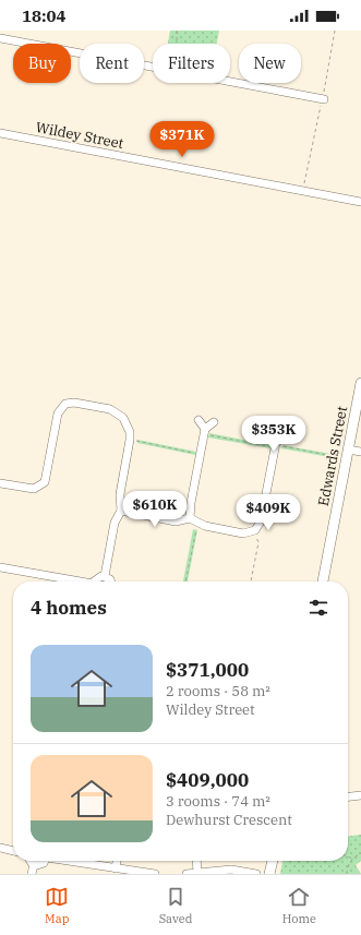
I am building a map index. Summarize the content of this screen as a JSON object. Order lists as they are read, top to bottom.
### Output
{
  "streets": {
    "main road": ["Edwards Street"],
    "street": ["Wildey Street"]
  },
  "page": {
    "status": "18:04",
    "chip": [
      "Buy",
      "Rent",
      "Filters",
      "New"
    ],
    "price": [
      "$371K",
      "$353K",
      "$610K",
      "$409K"
    ],
    "heading": "4 homes",
    "list": [
      {
        "name": "$371,000",
        "note": "2 rooms · 58 m² · Wildey Street"
      },
      {
        "name": "$409,000",
        "note": "3 rooms · 74 m² · Dewhurst Crescent"
      }
    ],
    "tabs": ["Map", "Saved", "Home"]
  }
}
